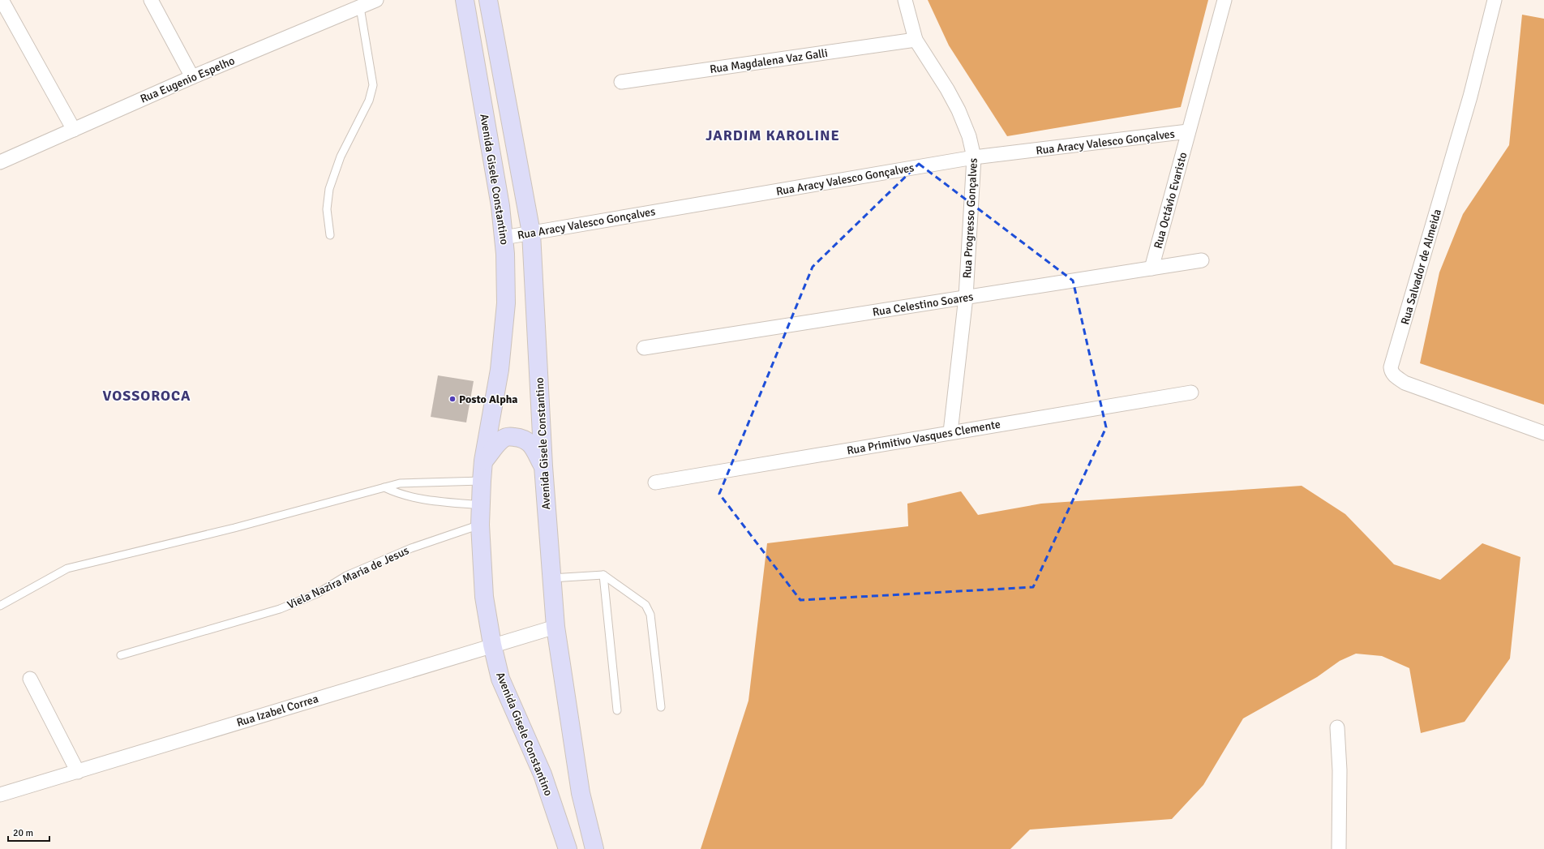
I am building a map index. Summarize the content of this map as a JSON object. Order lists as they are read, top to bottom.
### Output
{
  "streets": {
    "main road": ["Avenida Gisele Constantino"],
    "street": [
      "Rua Magdalena Vaz Galli",
      "Rua Eugenio Espelho",
      "Rua Aracy Valesco Gonçalves",
      "Rua Octávio Evaristo",
      "Rua Progresso Gonçalves",
      "Rua Salvador de Almeida",
      "Rua Celestino Soares",
      "Rua Primitivo Vasques Clemente",
      "Rua Izabel Correa"
    ],
    "lane": ["Viela Nazira Maria de Jesus"]
  },
  "crossings": [
    ["Rua Magdalena Vaz Galli", "Rua Progresso Gonçalves"],
    ["Rua Aracy Valesco Gonçalves", "Avenida Gisele Constantino"],
    ["Rua Aracy Valesco Gonçalves", "Rua Octávio Evaristo"],
    ["Rua Aracy Valesco Gonçalves", "Rua Progresso Gonçalves"],
    ["Avenida Gisele Constantino", "Viela Nazira Maria de Jesus"],
    ["Avenida Gisele Constantino", "Rua Izabel Correa"],
    ["Rua Octávio Evaristo", "Rua Celestino Soares"],
    ["Rua Progresso Gonçalves", "Rua Celestino Soares"],
    ["Rua Progresso Gonçalves", "Rua Primitivo Vasques Clemente"]
  ],
  "districts": ["JARDIM KAROLINE", "VOSSOROCA"],
  "places": ["Posto Alpha"],
  "scale_bar": "20 m"
}
